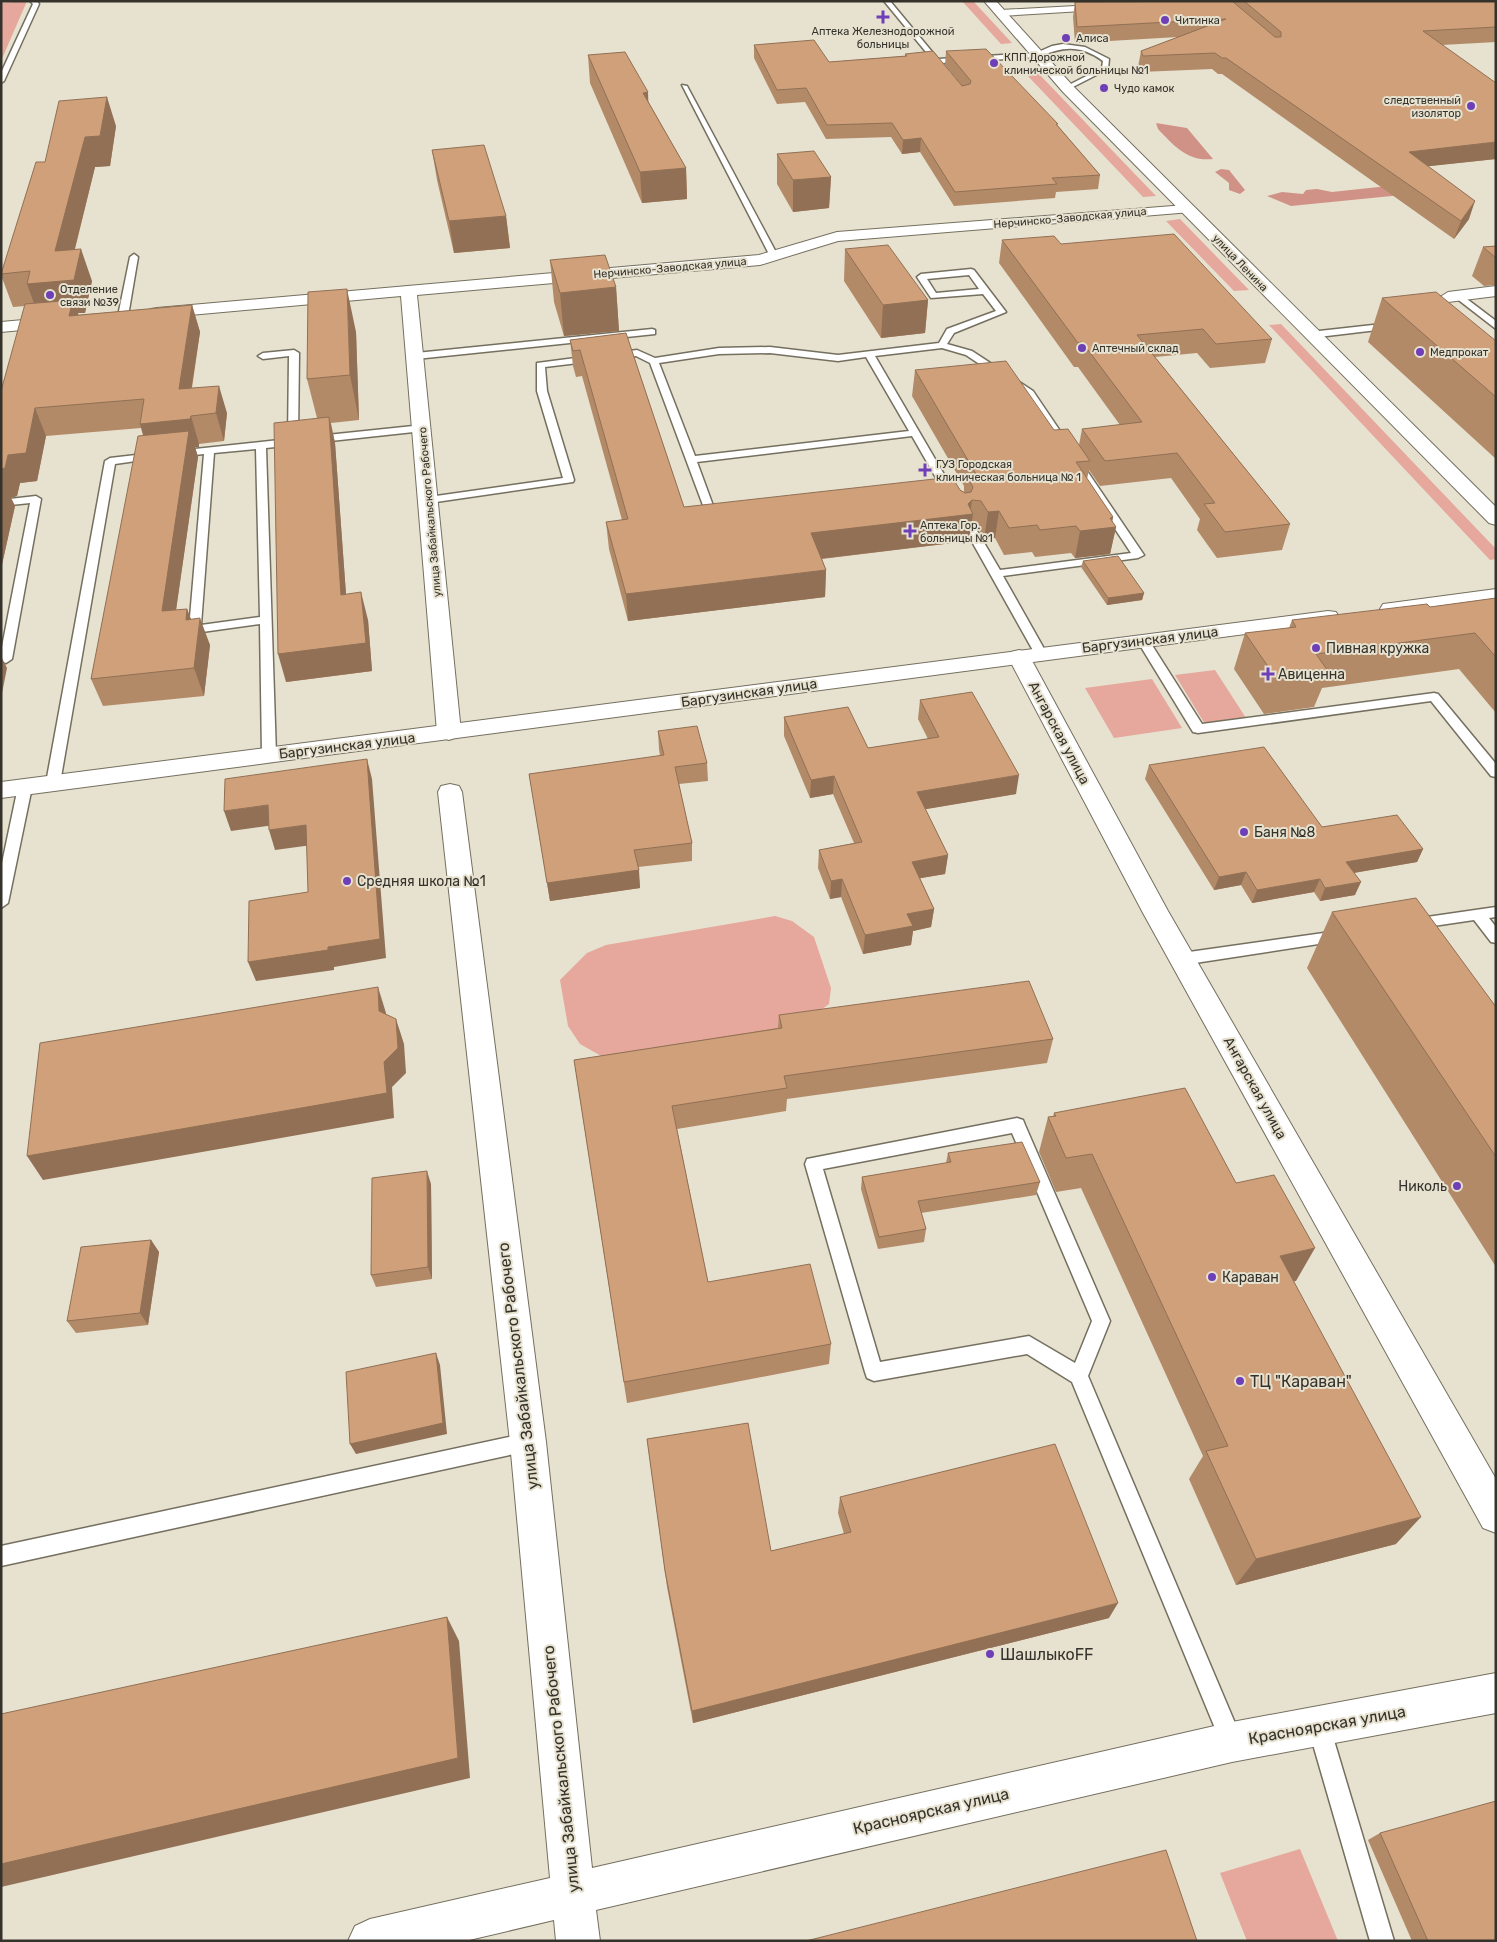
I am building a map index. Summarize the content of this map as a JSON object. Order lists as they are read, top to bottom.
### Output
{
  "streets": {
    "street": [
      "Нерчинско-Заводская улица",
      "улица Ленина",
      "улица Забайкальского Рабочего",
      "Баргузинская улица",
      "Ангарская улица",
      "Красноярская улица"
    ]
  },
  "crossings": [
    ["Нерчинско-Заводская улица", "улица Ленина"],
    ["Нерчинско-Заводская улица", "улица Забайкальского Рабочего"],
    ["улица Забайкальского Рабочего", "Баргузинская улица"],
    ["улица Забайкальского Рабочего", "Красноярская улица"],
    ["Баргузинская улица", "Ангарская улица"]
  ],
  "places": {
    "health": [
      "Аптека Железнодорожной больницы",
      "ГУЗ Городская клиническая больница № 1",
      "Аптека Гор. больницы №1",
      "Авиценна"
    ],
    "other": [
      "Читинка",
      "Алиса",
      "КПП Дорожной клинической больницы №1",
      "Чудо камок",
      "следственный изолятор",
      "Отделение связи №39",
      "Аптечный склад",
      "Медпрокат",
      "Пивная кружка",
      "Баня №8",
      "Средняя школа №1",
      "Николь",
      "Караван",
      "ТЦ \"Караван\"",
      "ШашлыкоFF"
    ]
  }
}
